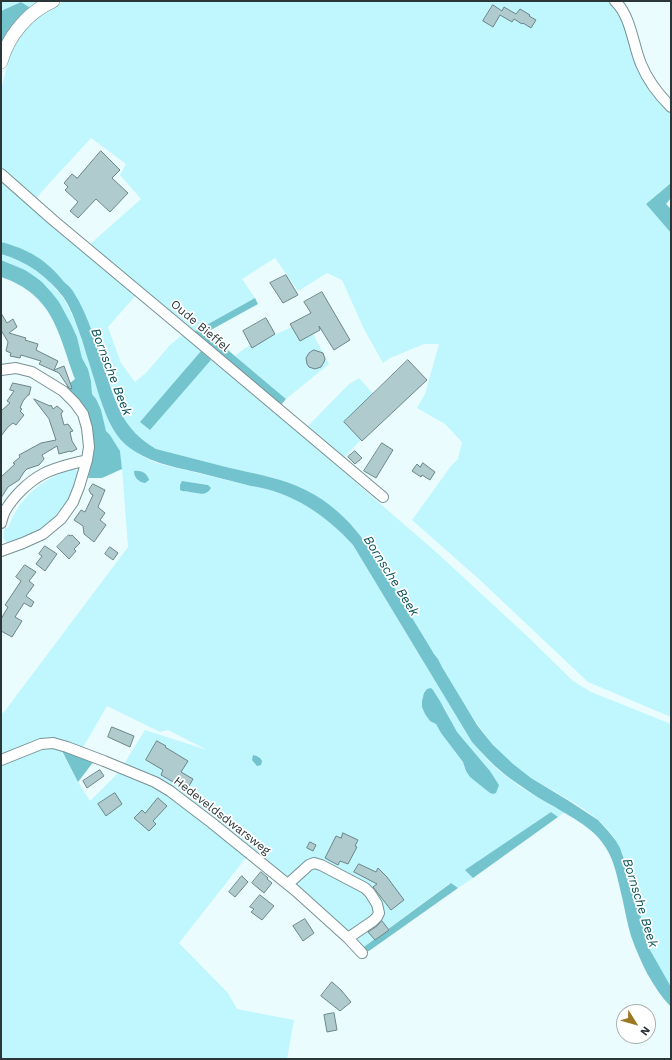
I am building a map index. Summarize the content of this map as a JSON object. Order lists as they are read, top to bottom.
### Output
{
  "streets": {
    "street": ["Oude Bieffel", "Hedeveldsdwarsweg"]
  },
  "water": ["Bornsche Beek"],
  "north": "bottom right"
}
